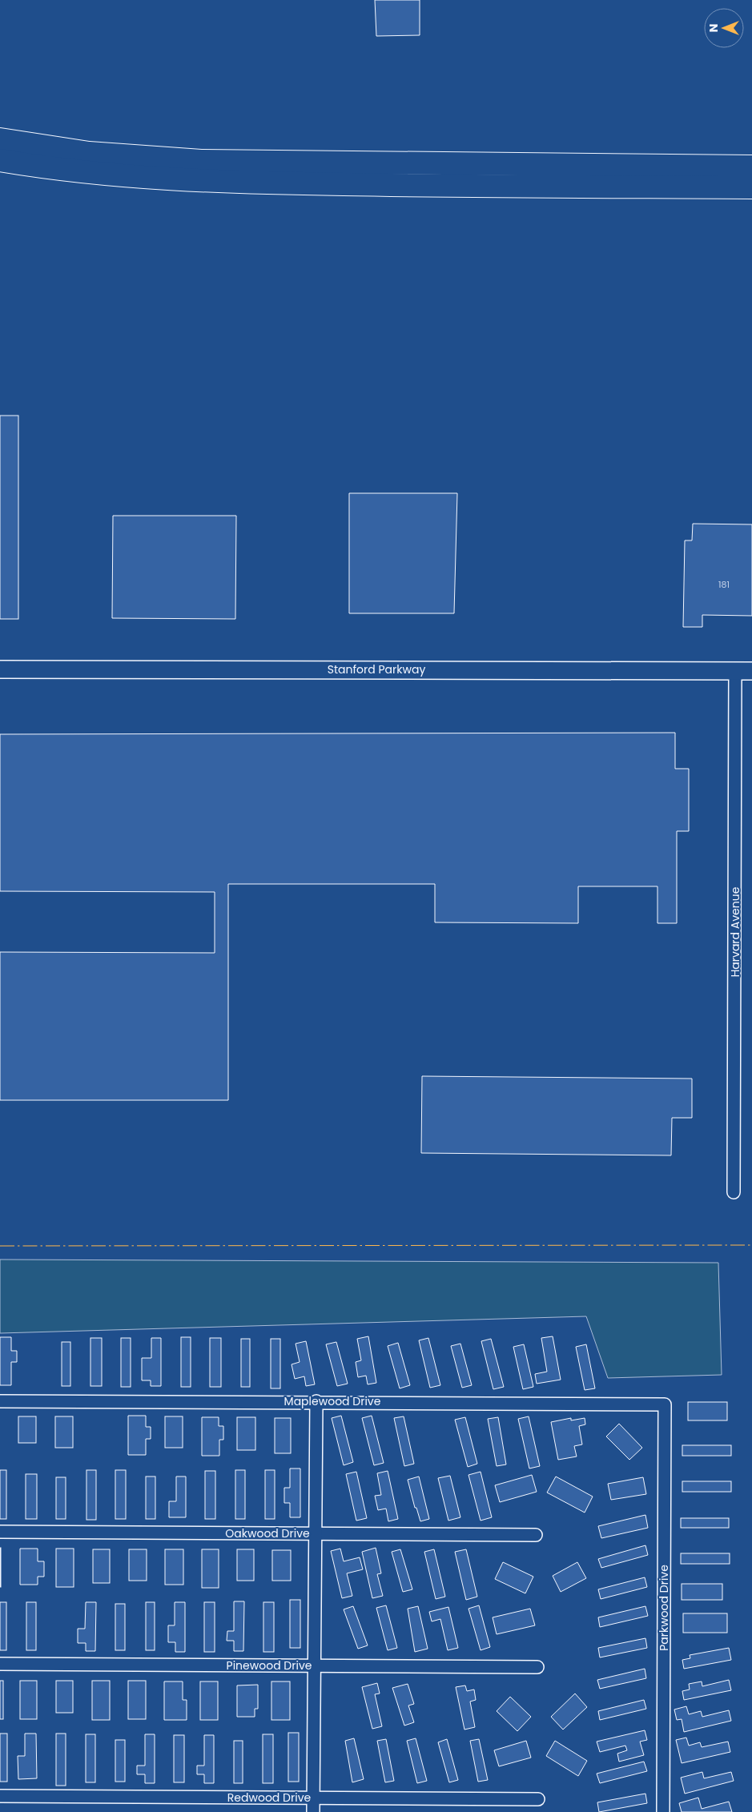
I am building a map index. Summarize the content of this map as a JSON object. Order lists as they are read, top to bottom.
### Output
{
  "streets": {
    "street": [
      "Stanford Parkway",
      "Harvard Avenue",
      "Maplewood Drive",
      "Oakwood Drive",
      "Parkwood Drive",
      "Pinewood Drive",
      "Redwood Drive"
    ]
  },
  "crossings": [
    ["Stanford Parkway", "Harvard Avenue"],
    ["Maplewood Drive", "Parkwood Drive"]
  ],
  "house_numbers": ["181"],
  "north": "left"
}
